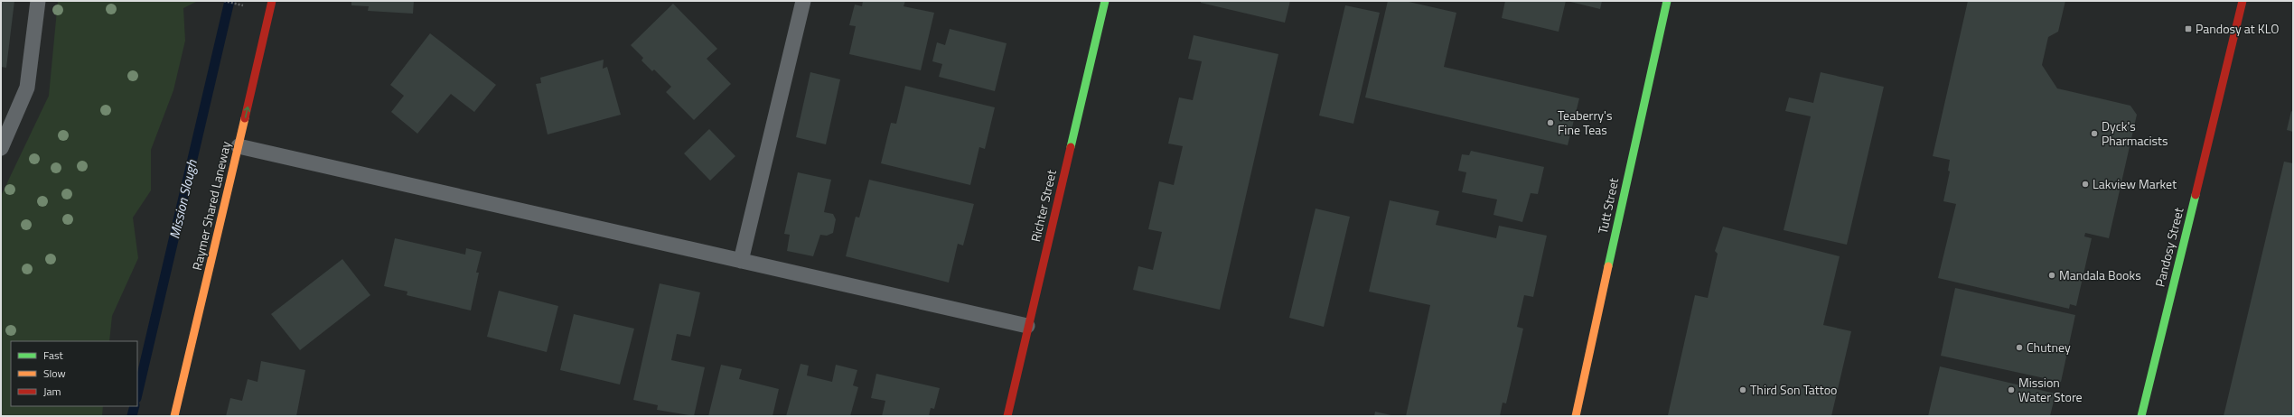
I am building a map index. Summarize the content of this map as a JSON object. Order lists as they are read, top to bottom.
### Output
{
  "streets": {
    "street": [
      "Raymer Shared Laneway",
      "Richter Street",
      "Tutt Street",
      "Pandosy Street"
    ]
  },
  "water": ["Mission Slough"],
  "places": {
    "transit": ["Pandosy at KLO"],
    "other": [
      "Teaberry's Fine Teas",
      "Dyck's Pharmacists",
      "Lakview Market",
      "Mandala Books",
      "Chutney",
      "Third Son Tattoo",
      "Mission Water Store"
    ]
  },
  "legend": ["Fast", "Slow", "Jam"]
}
